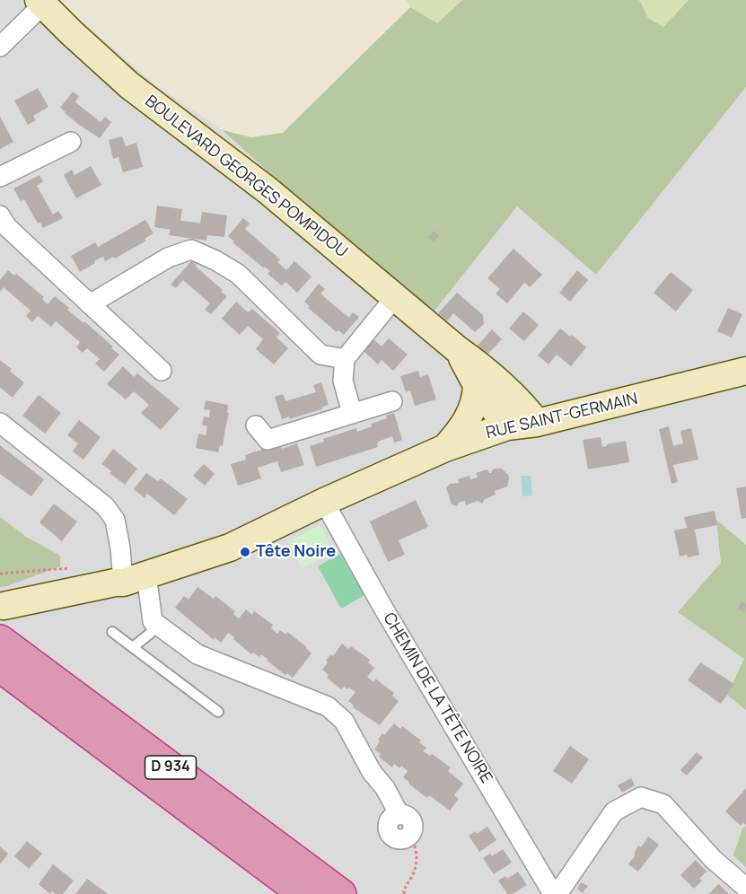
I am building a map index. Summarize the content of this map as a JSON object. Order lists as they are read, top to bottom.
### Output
{
  "streets": {
    "highway": ["D 934"],
    "street": ["BOULEVARD GEORGES POMPIDOU", "RUE SAINT-GERMAIN", "CHEMIN DE LA TÊTE NOIRE"]
  },
  "crossings": [
    ["BOULEVARD GEORGES POMPIDOU", "RUE SAINT-GERMAIN"],
    ["RUE SAINT-GERMAIN", "CHEMIN DE LA TÊTE NOIRE"]
  ],
  "places": ["Tête Noire"]
}
